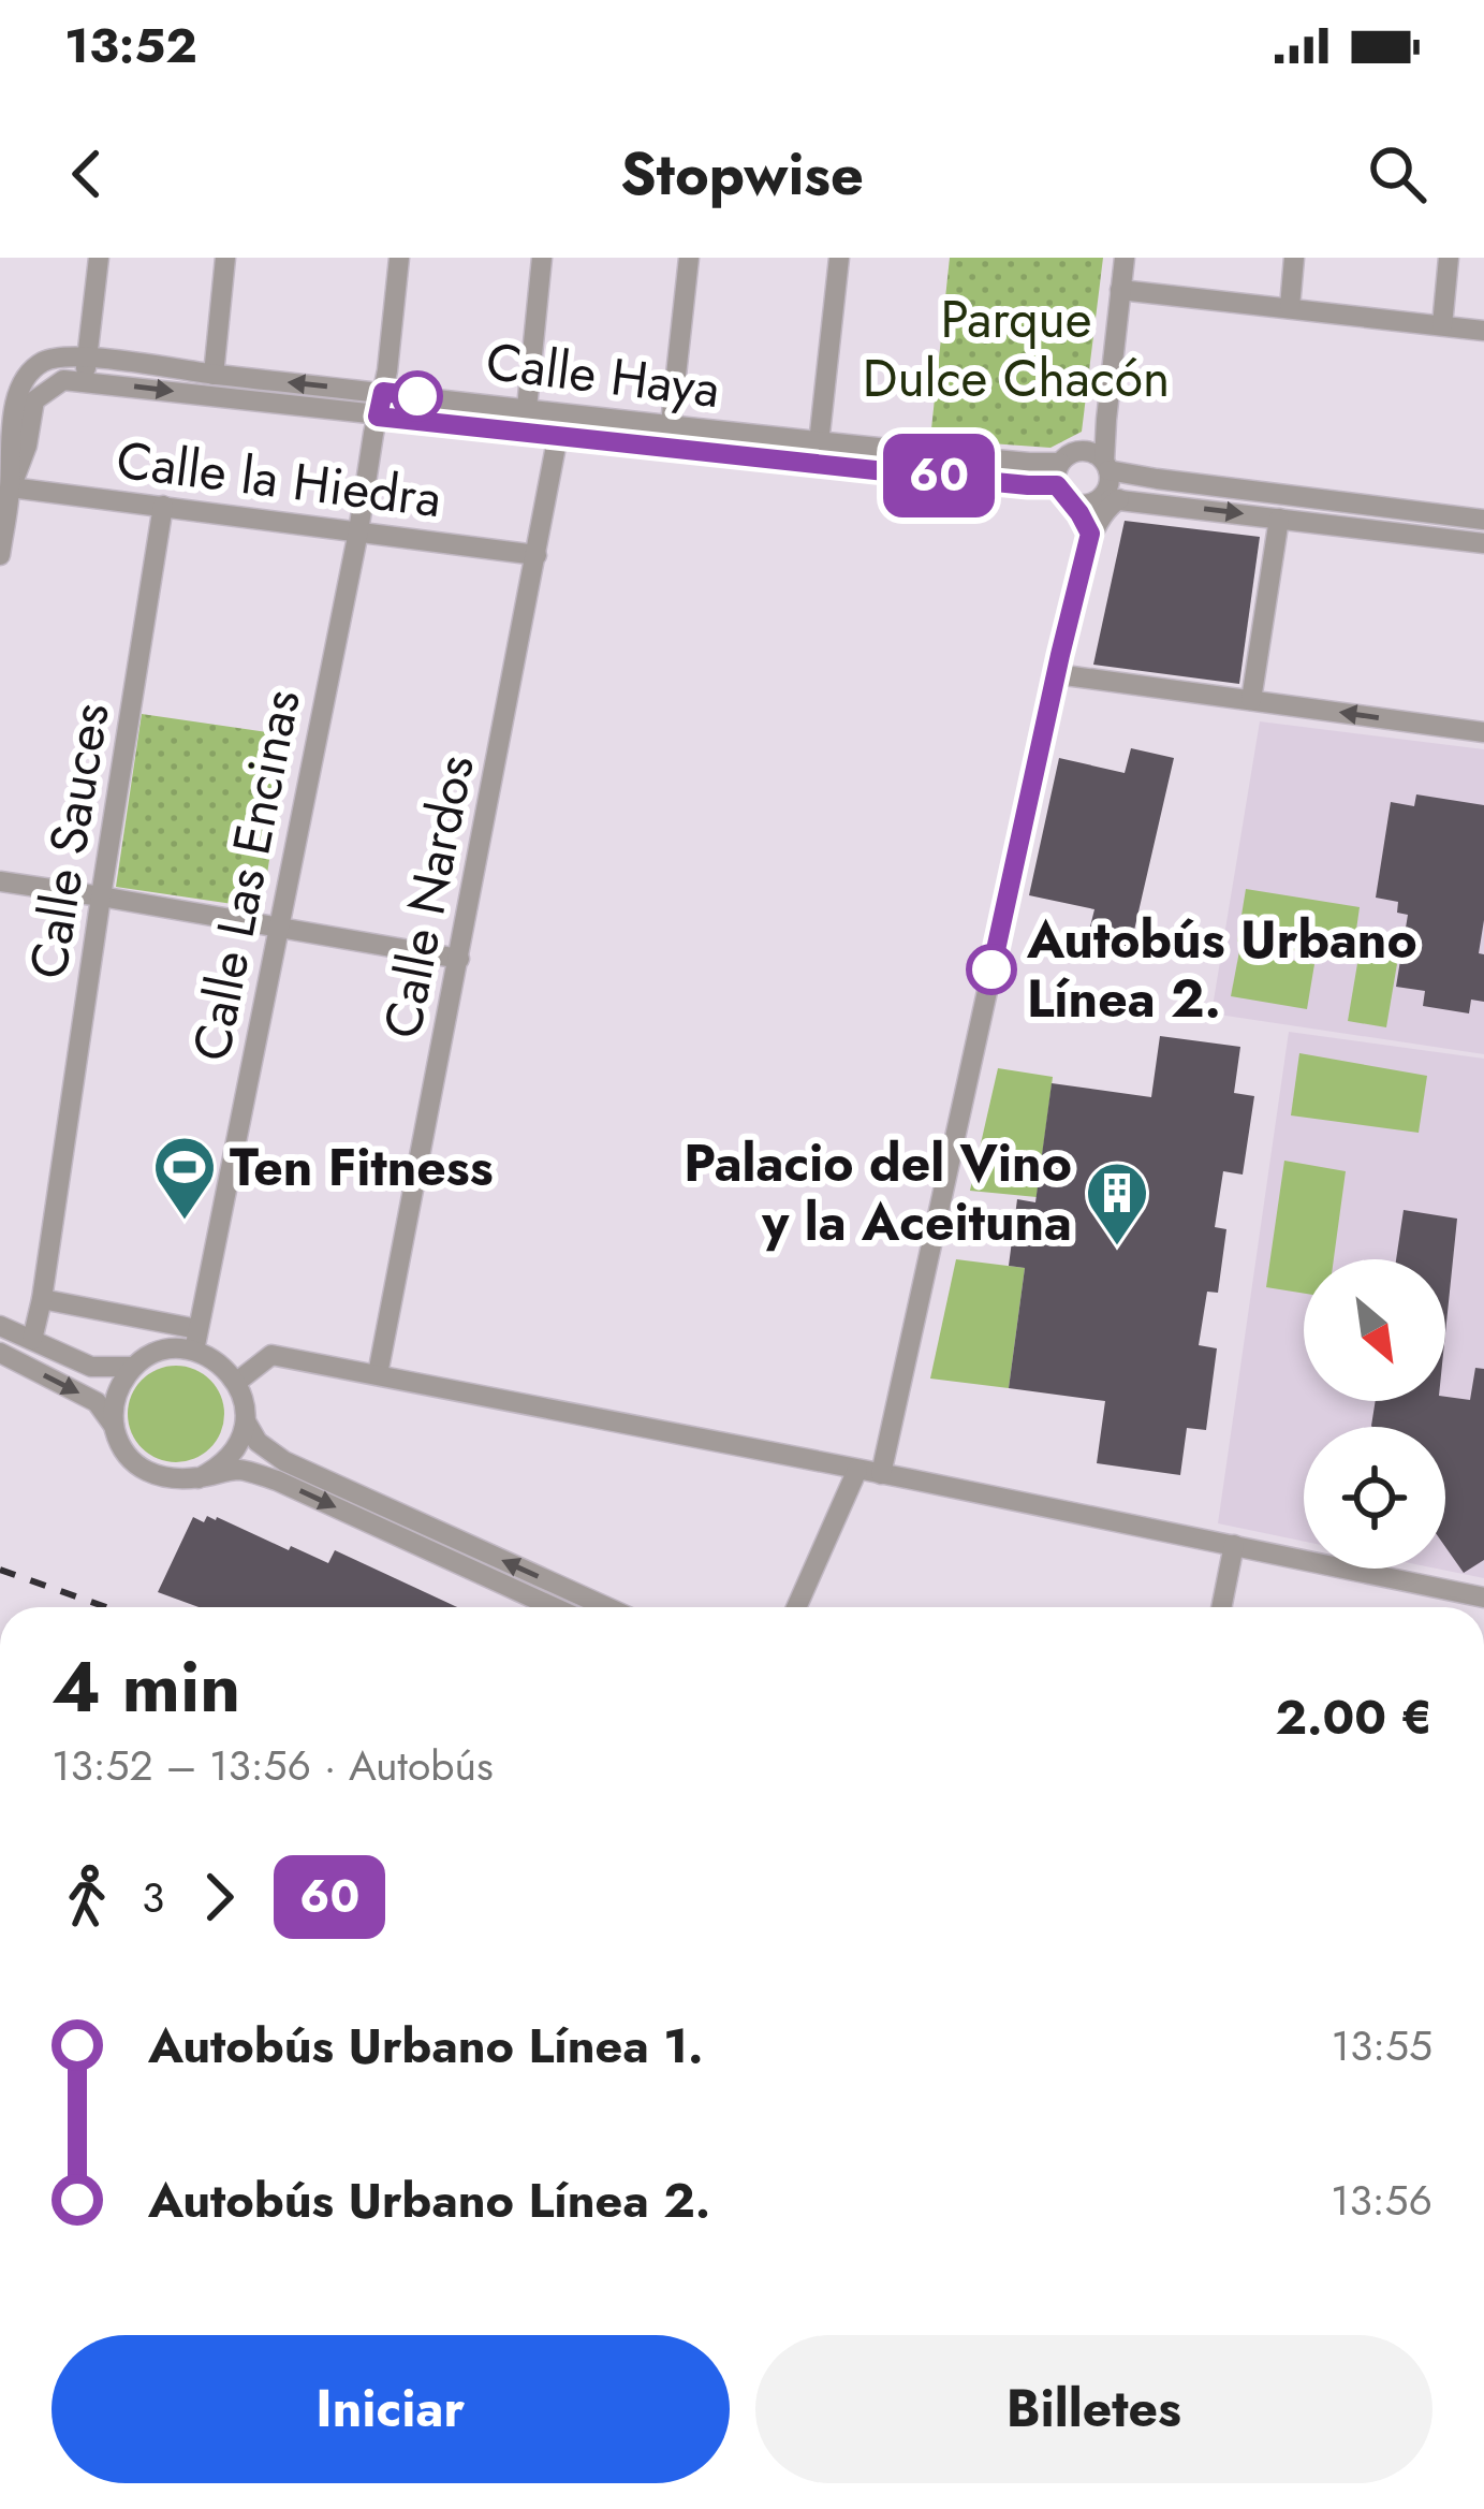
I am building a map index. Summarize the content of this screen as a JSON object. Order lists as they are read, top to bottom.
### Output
{
  "streets": {
    "street": [
      "Calle Haya",
      "Calle la Hiedra",
      "Calle Sauces",
      "Calle Las Encinas",
      "Calle Nardos"
    ]
  },
  "crossings": [
    ["Calle Haya", "Calle la Hiedra"],
    ["Calle Haya", "Calle Las Encinas"],
    ["Calle la Hiedra", "Calle Sauces"],
    ["Calle la Hiedra", "Calle Las Encinas"],
    ["Calle la Hiedra", "Calle Nardos"]
  ],
  "parks": ["Parque Dulce Chacón"],
  "places": {
    "other": ["Autobús Urbano Línea 2."],
    "sports": ["Ten Fitness"],
    "building": ["Palacio del Vino y la Aceituna"]
  },
  "lines": ["bus line 60"],
  "north": "bottom right",
  "page": {
    "status": "13:52",
    "header": "Stopwise",
    "on_map": "60",
    "heading": ["4 min", "13:52 – 13:56 · Autobús", "2.00 €"],
    "legs": ["3", "60"],
    "list": [
      {
        "name": "Autobús Urbano Línea 1.",
        "value": "13:55"
      },
      {
        "name": "Autobús Urbano Línea 2.",
        "value": "13:56"
      }
    ],
    "buttons": ["Iniciar", "Billetes"]
  }
}
